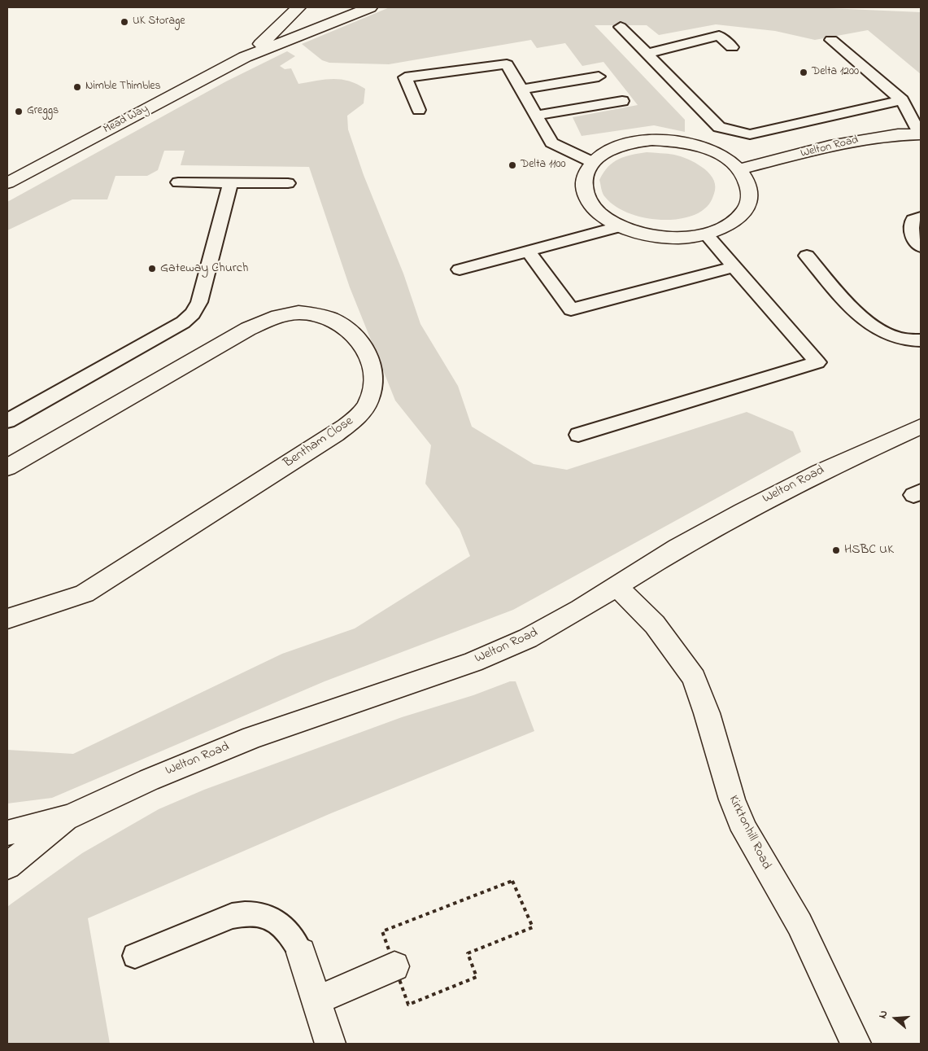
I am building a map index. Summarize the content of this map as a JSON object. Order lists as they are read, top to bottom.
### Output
{
  "streets": {
    "street": [
      "Mead Way",
      "Welton Road",
      "Bentham Close",
      "Kirktonhill Road"
    ]
  },
  "crossings": [
    ["Welton Road", "Kirktonhill Road"]
  ],
  "places": [
    "UK Storage",
    "Delta 1200",
    "Nimble Thimbles",
    "Greggs",
    "Delta 1100",
    "Gateway Church",
    "HSBC UK"
  ],
  "north": "left"
}
